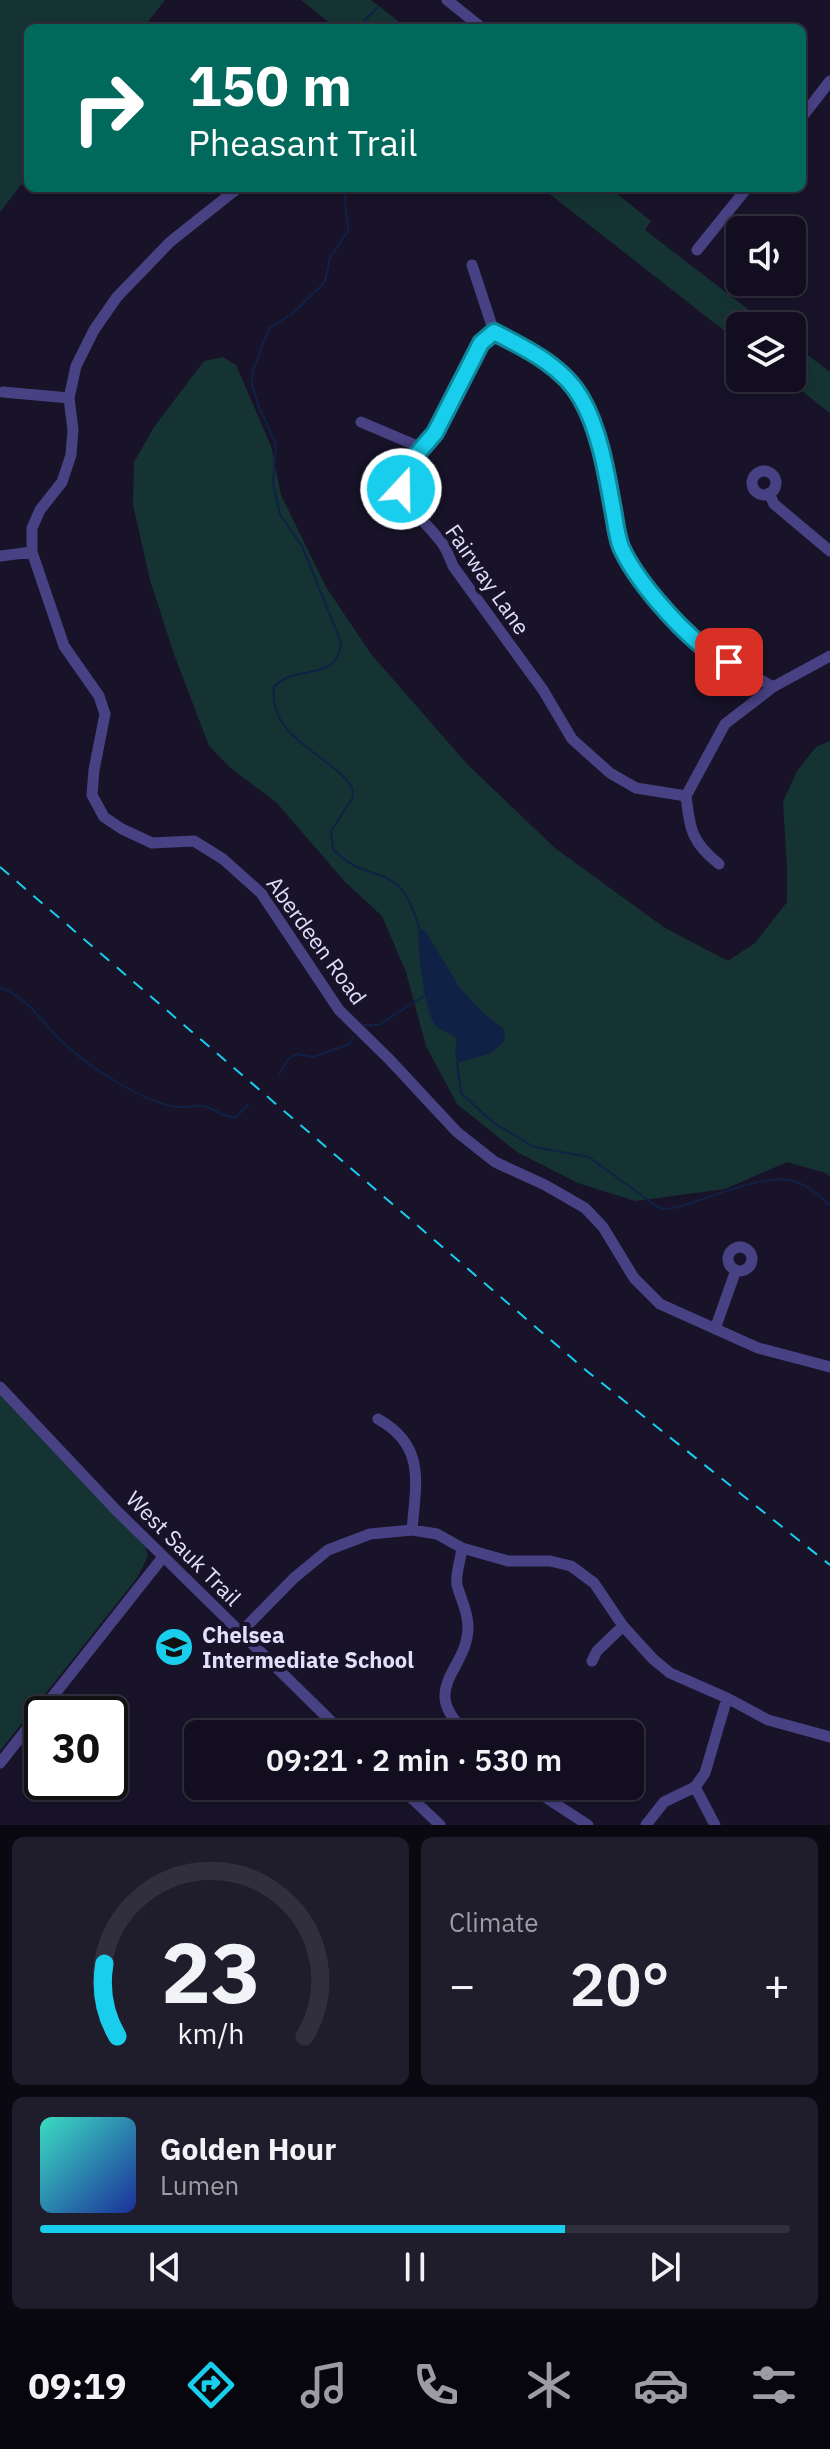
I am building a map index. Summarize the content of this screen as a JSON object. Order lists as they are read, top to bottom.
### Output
{
  "streets": {
    "street": ["Fairway Lane", "Aberdeen Road", "West Sauk Trail"]
  },
  "places": {
    "school or university": ["Chelsea Intermediate School"]
  },
  "page": {
    "turn": ["150 m", "Pheasant Trail"],
    "limit": "30",
    "trip": "09:21 · 2 min · 530 m",
    "tile": "Climate",
    "heat": ["−", "20°", "+"],
    "song": ["Golden Hour", "Lumen"],
    "tabs": "09:19",
    "gauge": ["23", "km/h"]
  }
}
